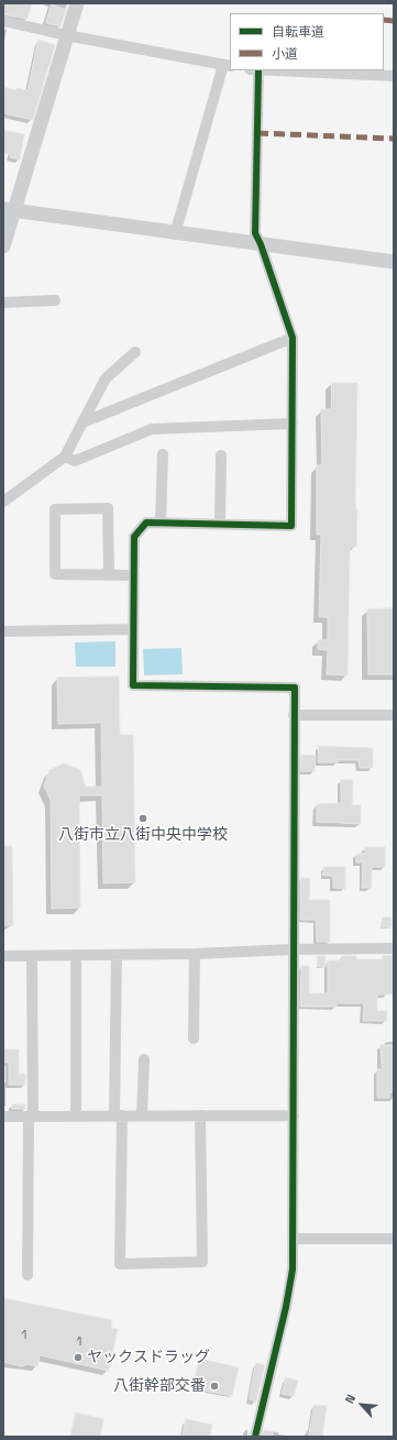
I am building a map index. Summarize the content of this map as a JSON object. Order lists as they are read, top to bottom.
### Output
{
  "places": ["八街市立八街中央中学校", "ヤックスドラッグ", "八街幹部交番"],
  "house_numbers": ["1", "1"],
  "legend": ["自転車道", "小道"],
  "north": "top left"
}
